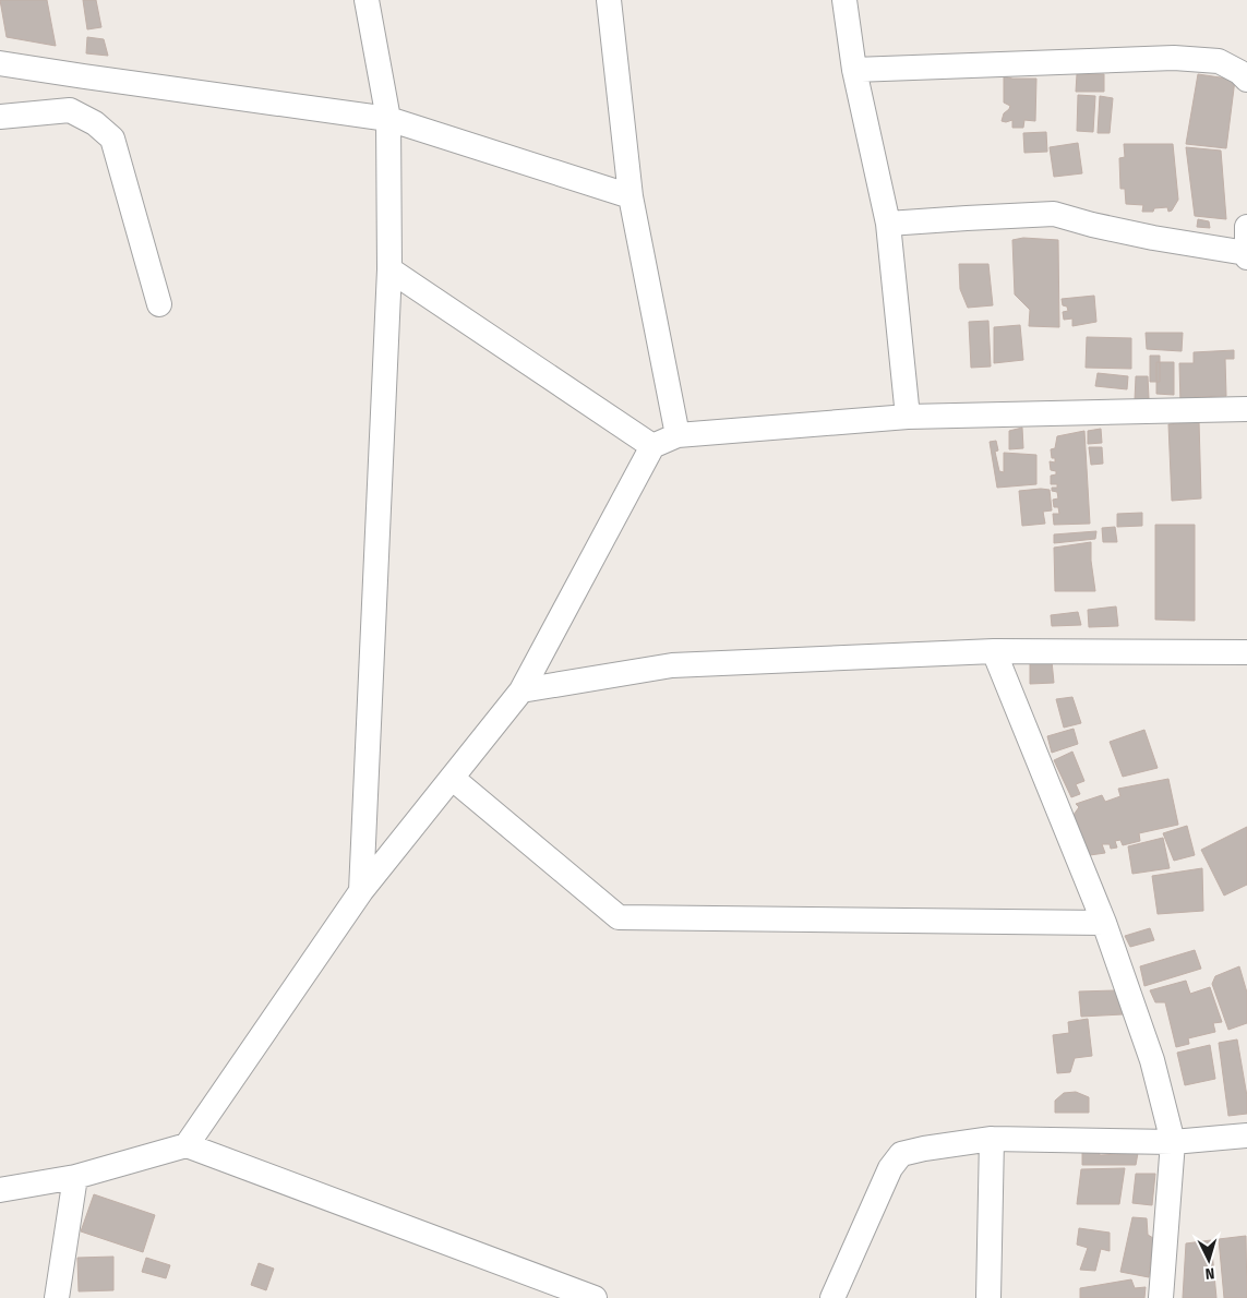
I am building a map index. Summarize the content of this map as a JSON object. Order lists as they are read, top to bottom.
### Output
{
  "north": "bottom"
}
